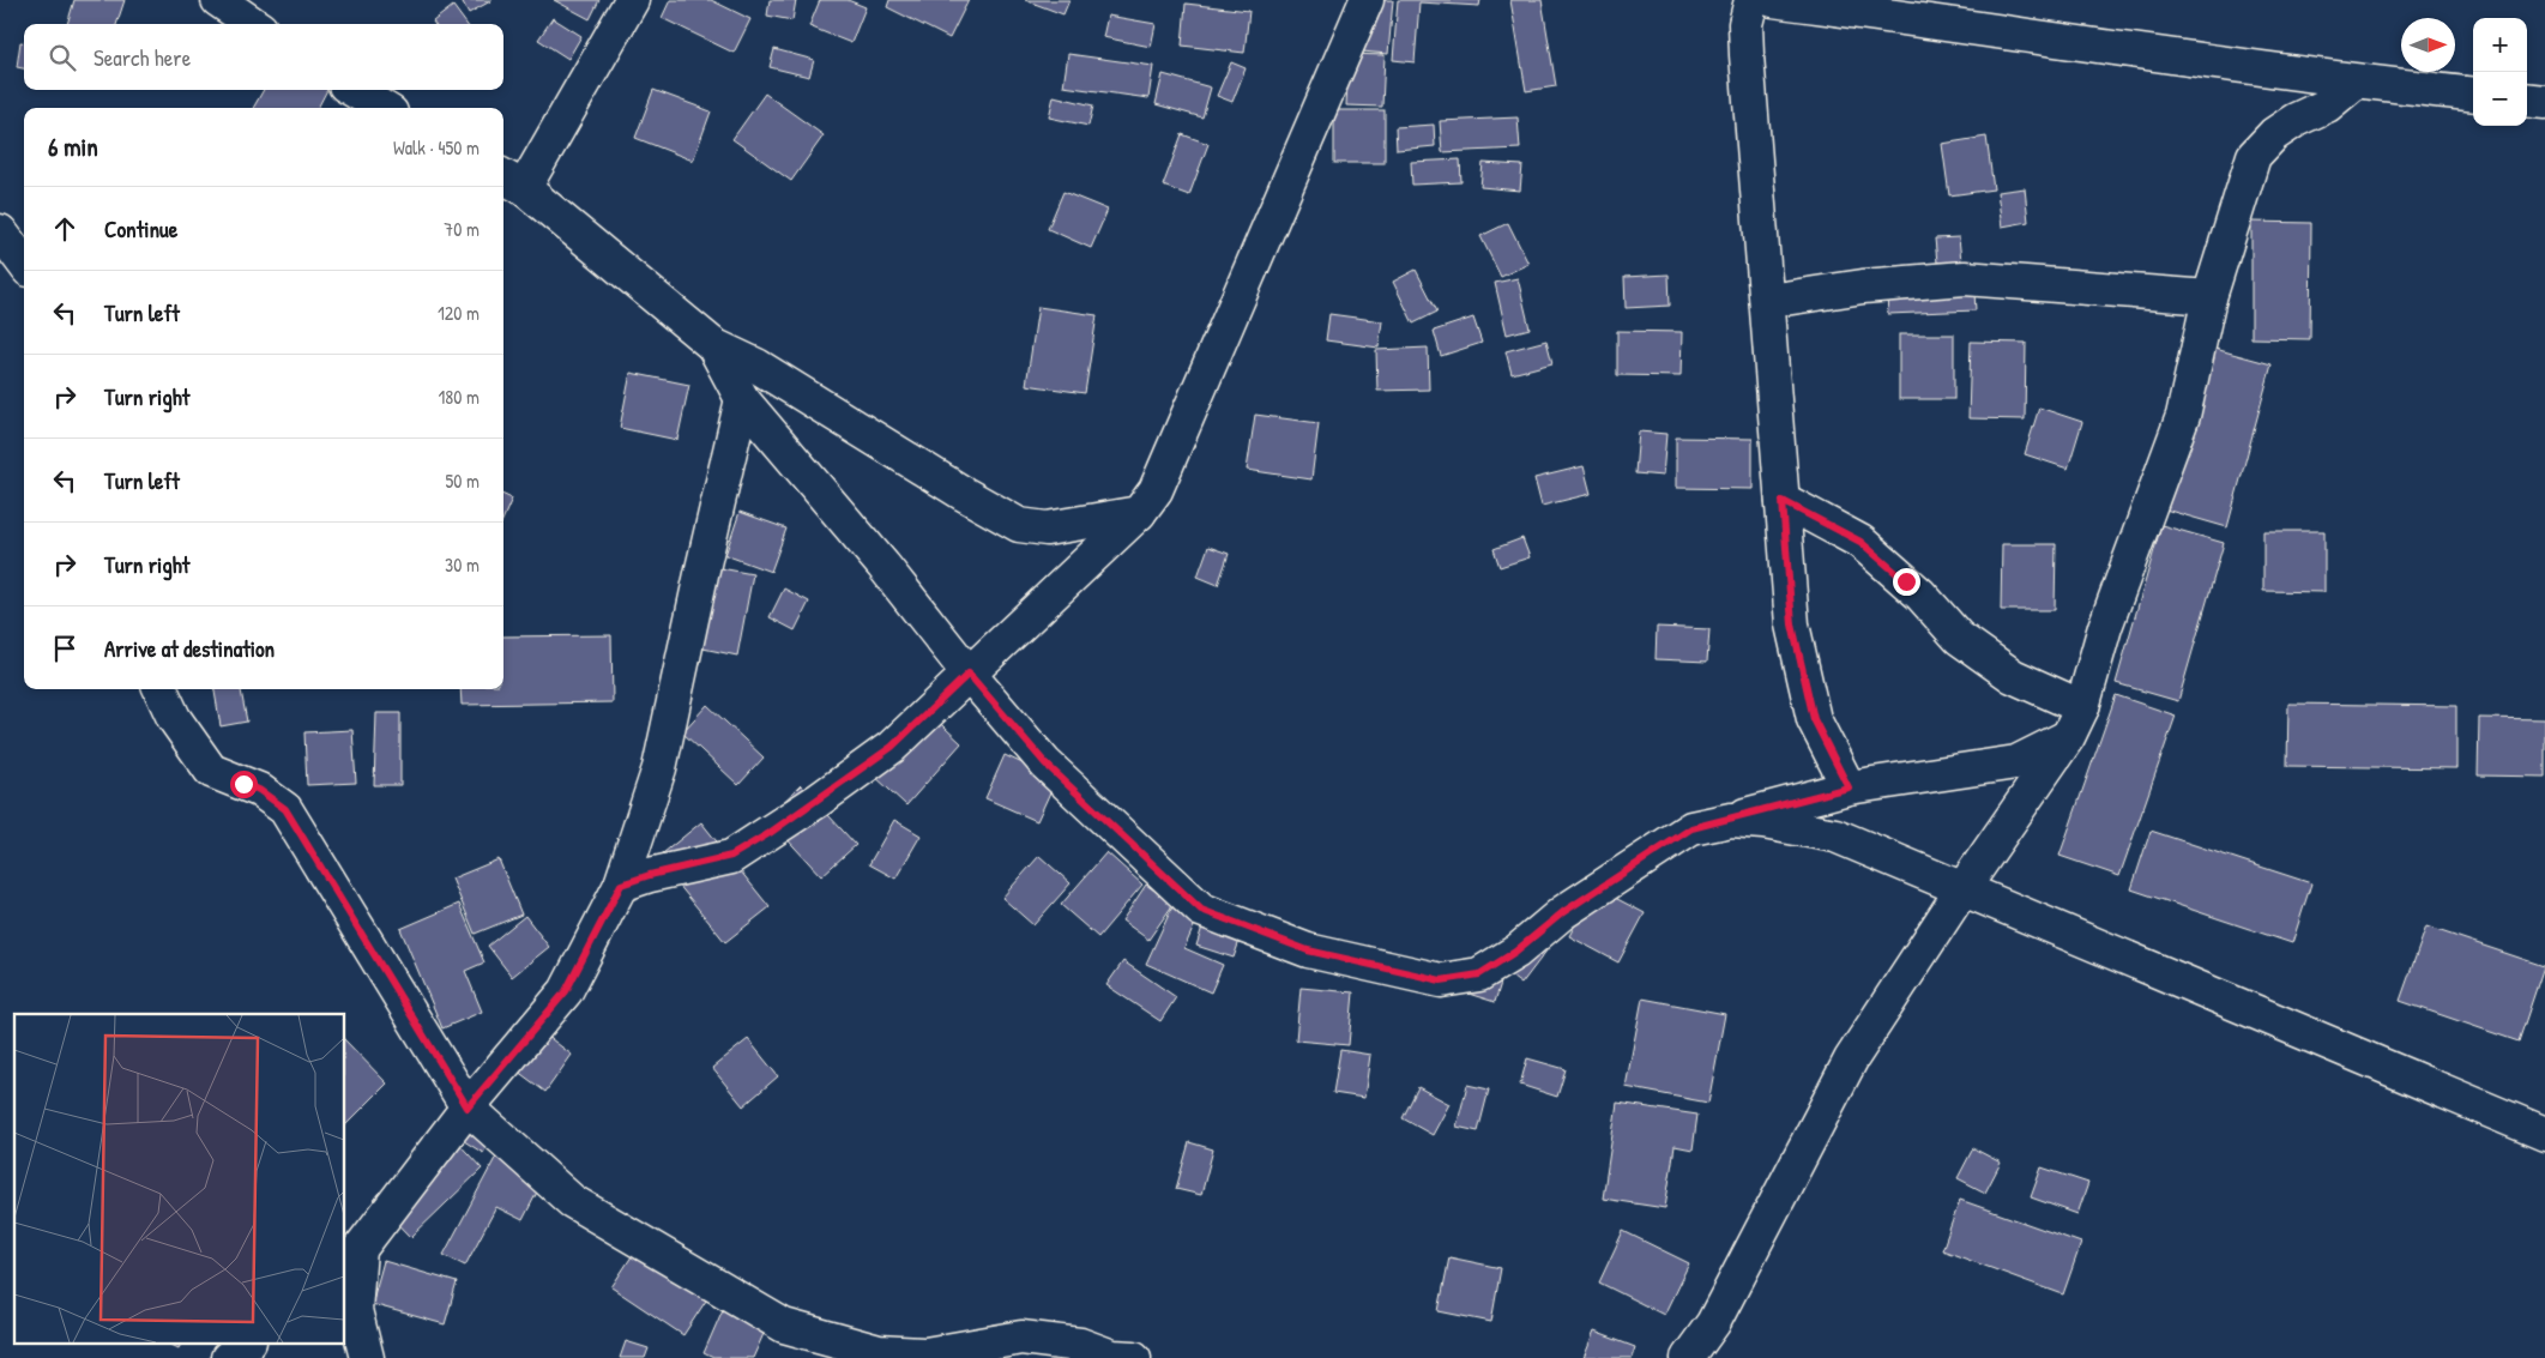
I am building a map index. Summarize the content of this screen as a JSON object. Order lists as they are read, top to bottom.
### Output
{
  "north": "right",
  "page": {
    "map_buttons": ["+", "−"],
    "search": "Search here",
    "heading": ["6 min", "Walk · 450 m"],
    "list": [
      ["Continue", "70 m"],
      ["Turn left", "120 m"],
      ["Turn right", "180 m"],
      ["Turn left", "50 m"],
      ["Turn right", "30 m"],
      "Arrive at destination"
    ]
  }
}
